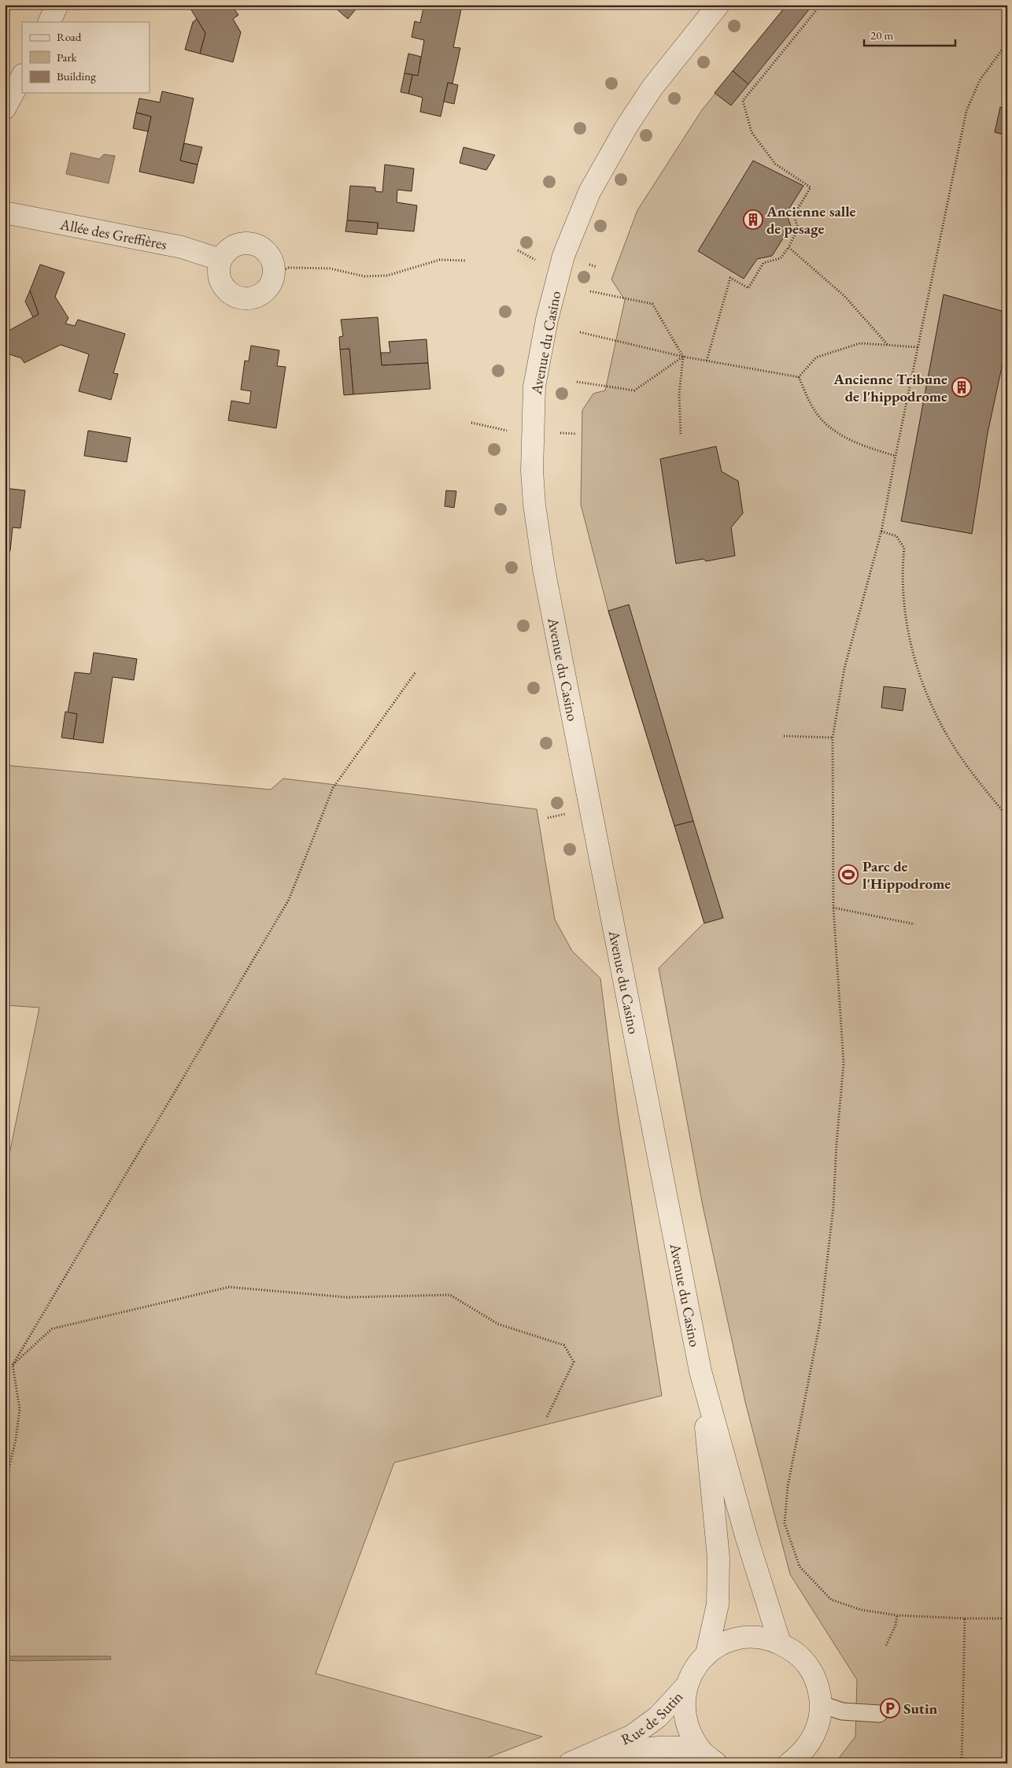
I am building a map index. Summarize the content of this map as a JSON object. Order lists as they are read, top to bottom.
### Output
{
  "streets": {
    "street": ["Allée des Greffières", "Avenue du Casino", "Rue de Sutin"]
  },
  "places": {
    "building": ["Ancienne salle de pesage", "Ancienne Tribune de l'hippodrome"],
    "sports": ["Parc de l'Hippodrome"],
    "parking": ["Sutin"]
  },
  "legend": ["Road", "Park", "Building"],
  "scale_bar": "20 m"
}
